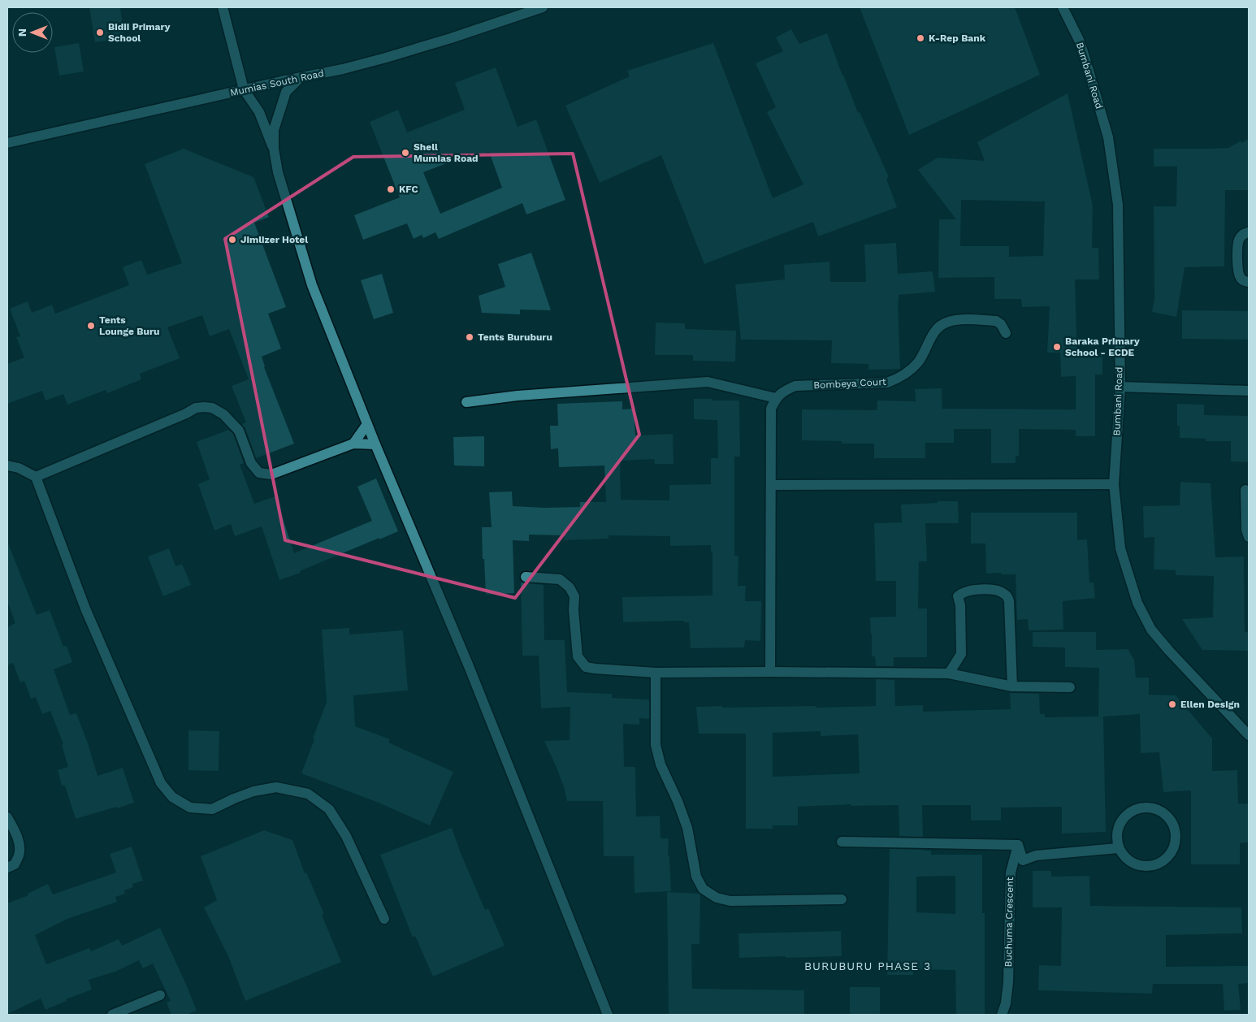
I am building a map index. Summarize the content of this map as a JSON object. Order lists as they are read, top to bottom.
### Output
{
  "streets": {
    "street": [
      "Bumbani Road",
      "Mumias South Road",
      "Bombeya Court",
      "Buchuma Crescent"
    ]
  },
  "districts": ["BURUBURU PHASE 3"],
  "places": [
    "Bidii Primary School",
    "K-Rep Bank",
    "Shell Mumias Road",
    "KFC",
    "Jimlizer Hotel",
    "Tents Lounge Buru",
    "Tents Buruburu",
    "Baraka Primary School - ECDE",
    "Ellen Design"
  ],
  "north": "left"
}
